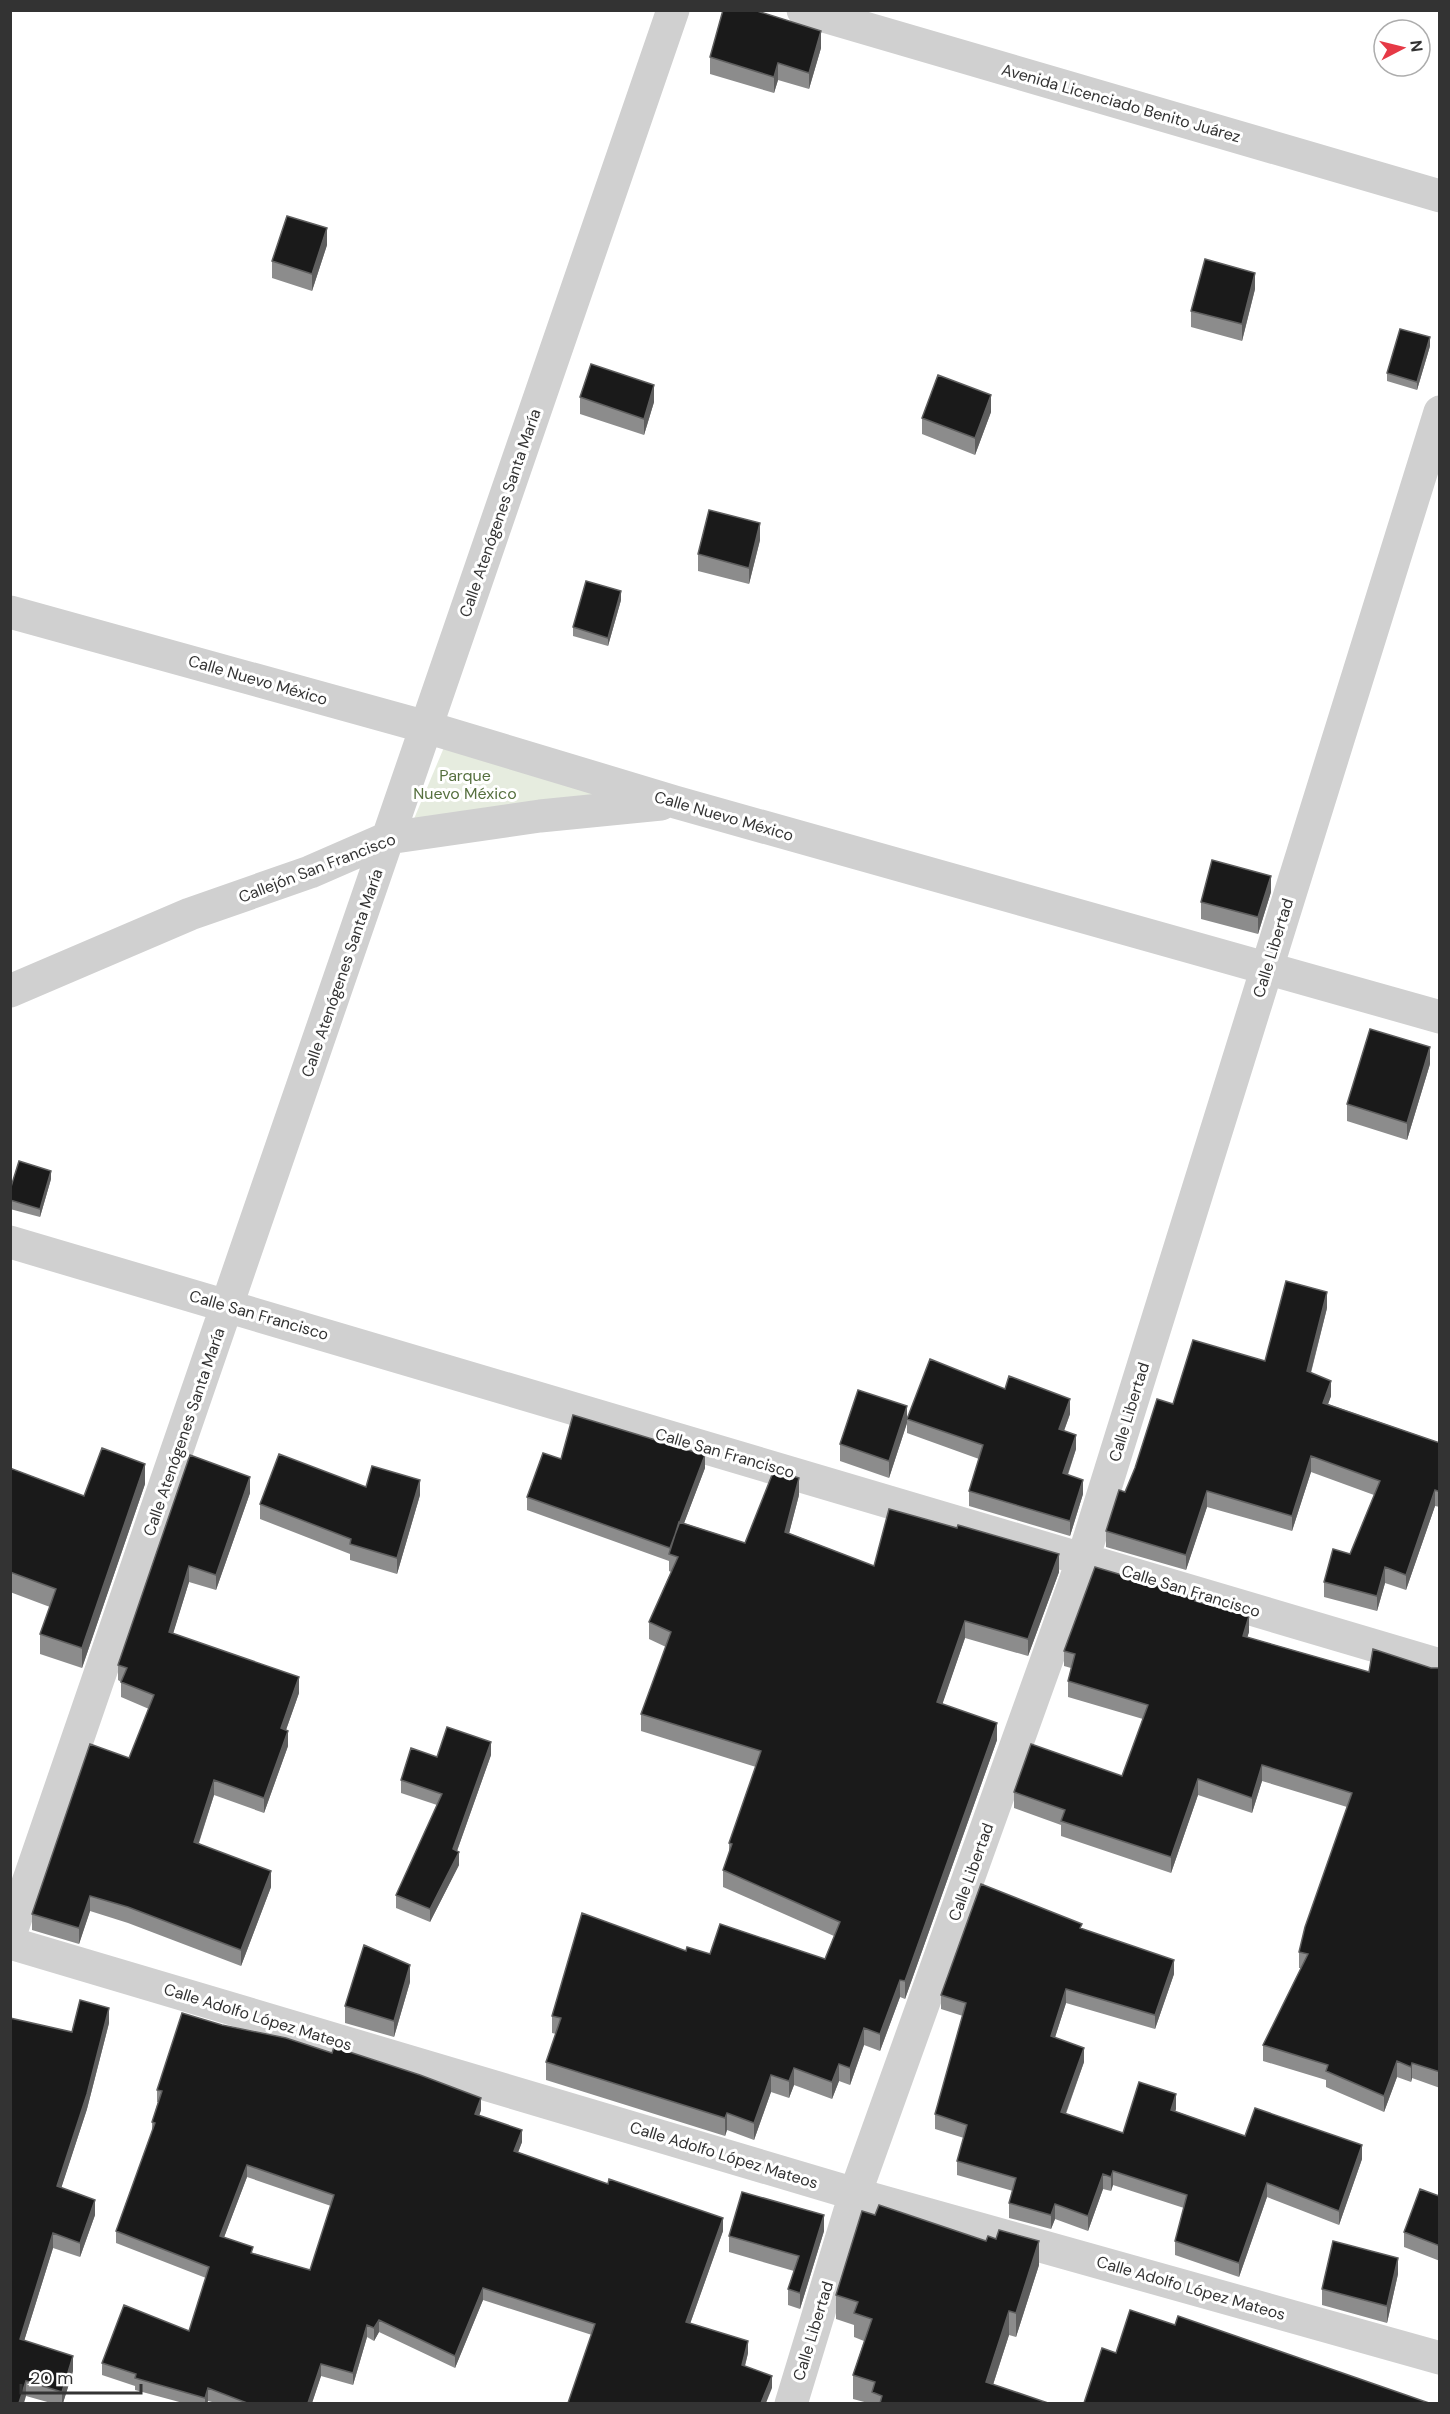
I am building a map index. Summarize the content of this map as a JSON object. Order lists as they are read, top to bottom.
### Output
{
  "streets": {
    "street": [
      "Avenida Licenciado Benito Juárez",
      "Calle Atenógenes Santa María",
      "Calle Nuevo México",
      "Callejón San Francisco",
      "Calle Libertad",
      "Calle San Francisco",
      "Calle Adolfo López Mateos"
    ]
  },
  "crossings": [
    ["Calle Atenógenes Santa María", "Calle Nuevo México"],
    ["Calle Atenógenes Santa María", "Callejón San Francisco"],
    ["Calle Atenógenes Santa María", "Calle San Francisco"],
    ["Calle Nuevo México", "Callejón San Francisco"],
    ["Calle Nuevo México", "Calle Libertad"],
    ["Calle Libertad", "Calle San Francisco"],
    ["Calle Libertad", "Calle Adolfo López Mateos"]
  ],
  "parks": ["Parque Nuevo México"],
  "scale_bar": "20 m",
  "north": "right"
}
